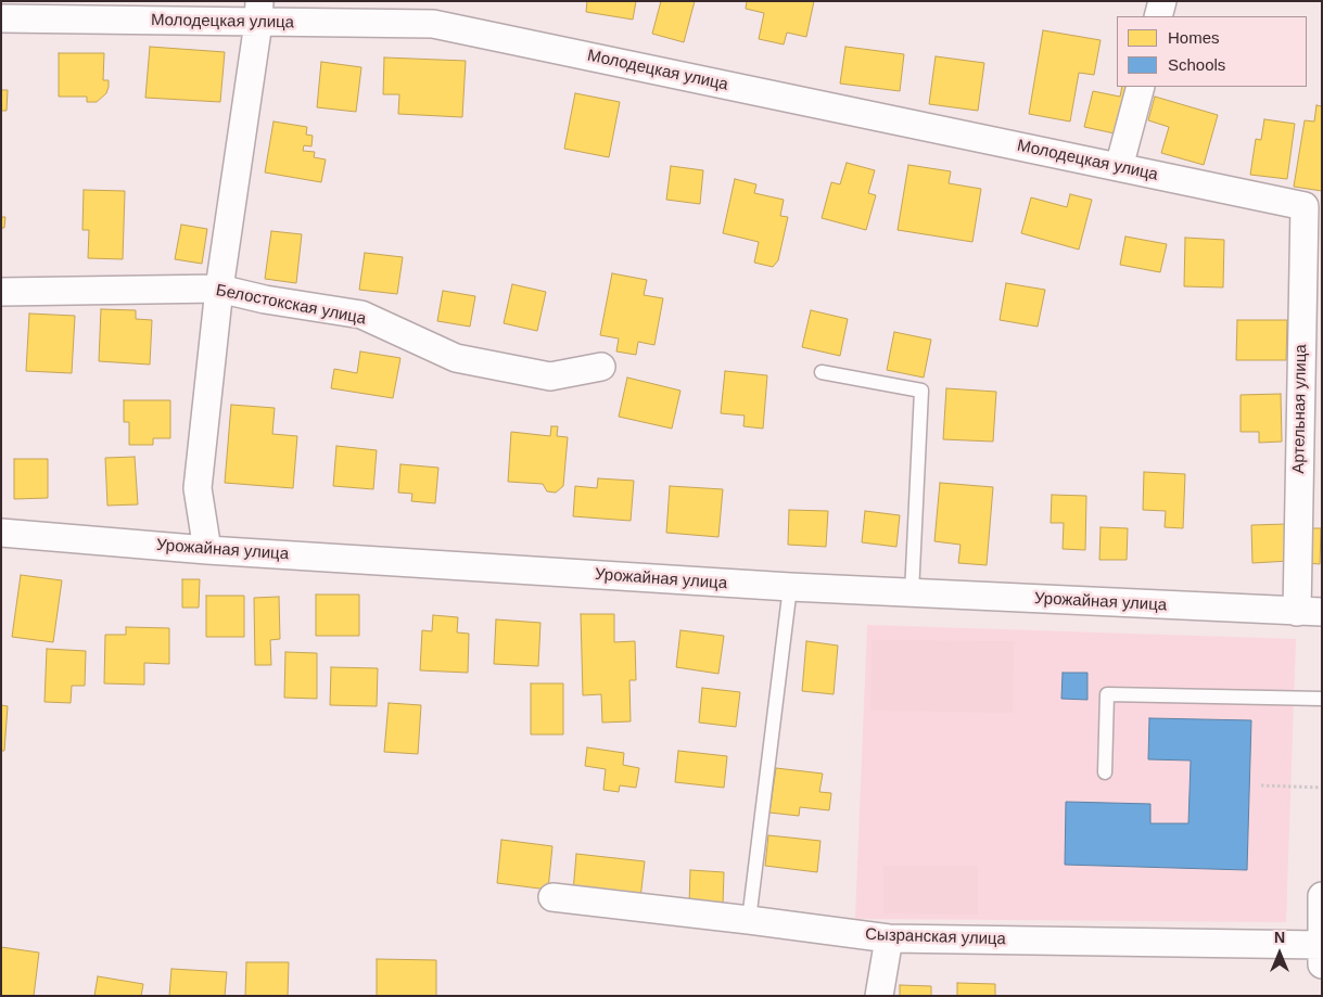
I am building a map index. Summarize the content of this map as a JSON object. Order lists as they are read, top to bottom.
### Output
{
  "streets": {
    "street": [
      "Молодецкая улица",
      "Белостокская улица",
      "Артельная улица",
      "Урожайная улица",
      "Сызранская улица"
    ]
  },
  "crossings": [
    ["Молодецкая улица", "Артельная улица"],
    ["Артельная улица", "Урожайная улица"]
  ],
  "legend": ["Homes", "Schools"],
  "north": "top"
}
